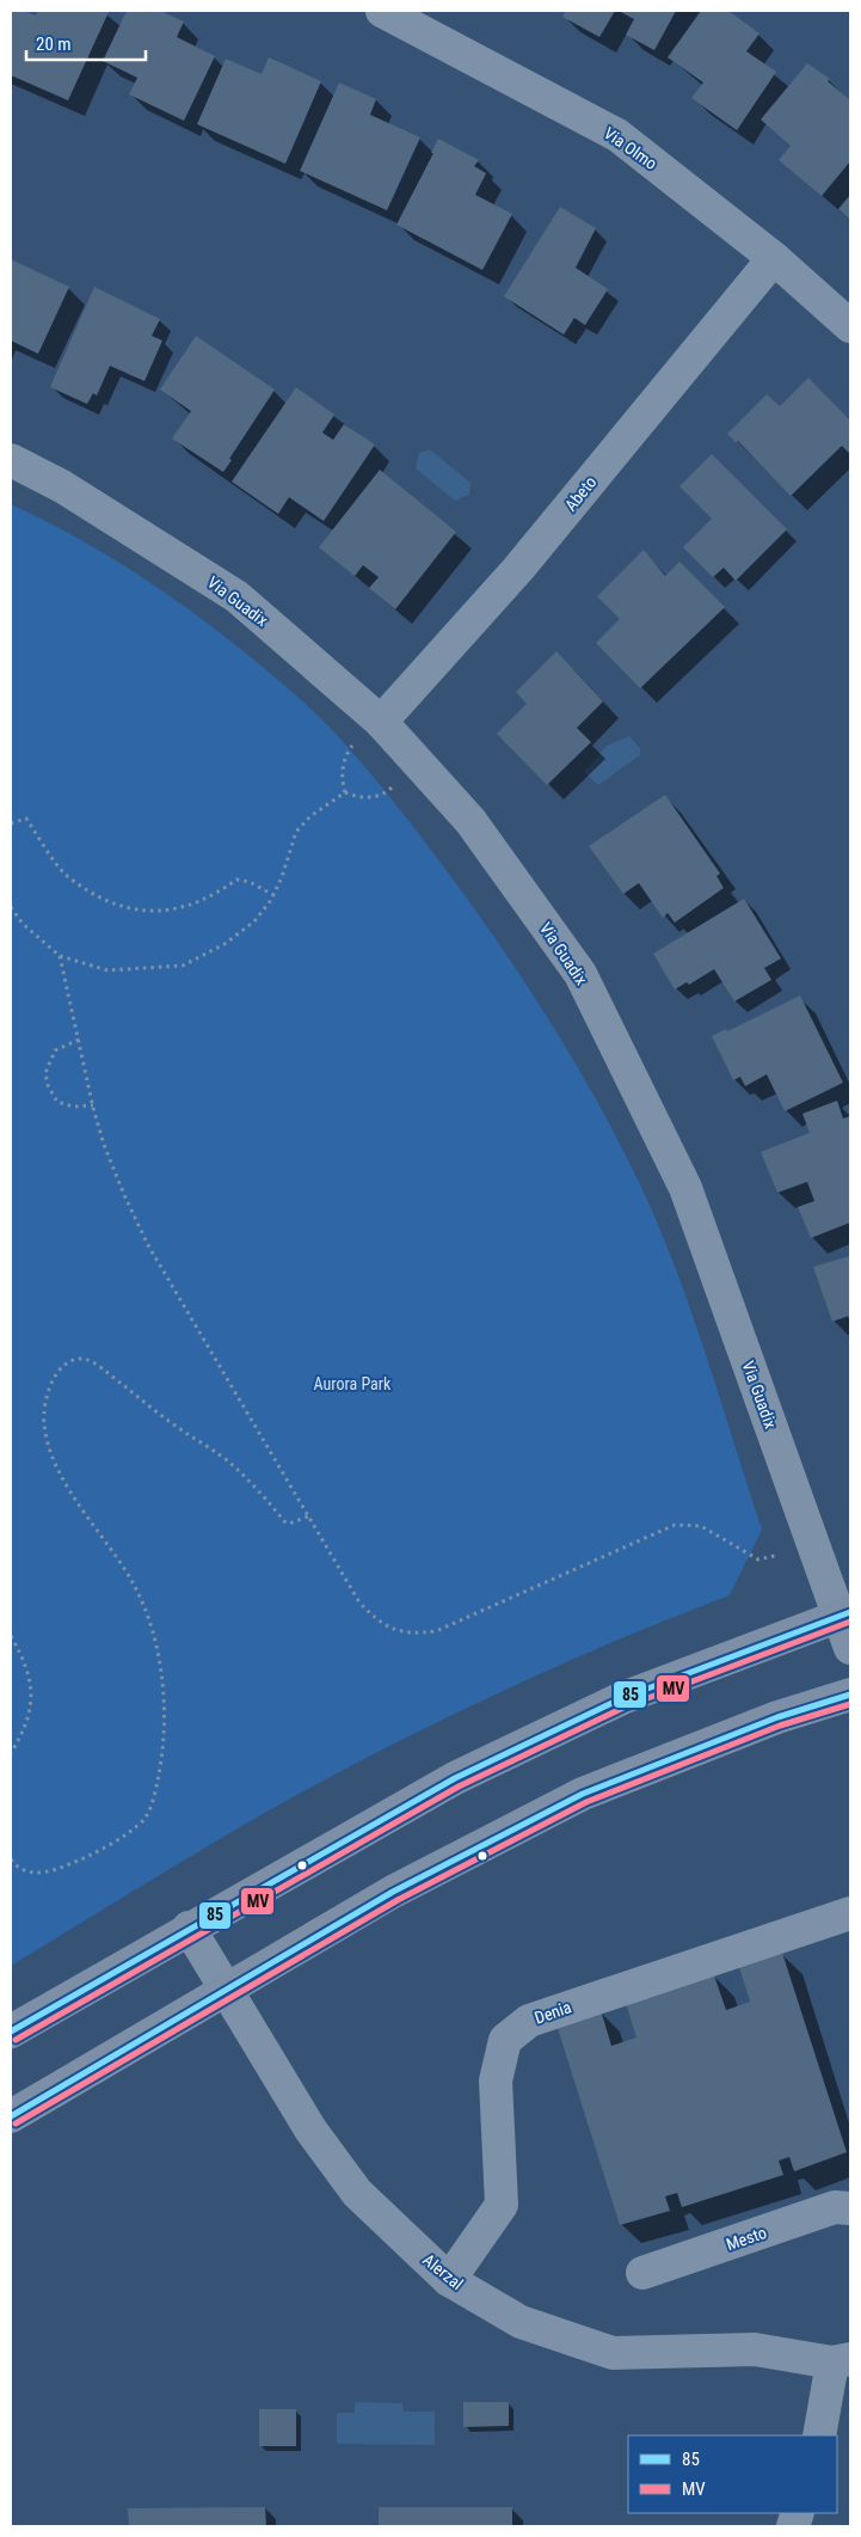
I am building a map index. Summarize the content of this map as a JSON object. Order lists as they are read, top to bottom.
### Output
{
  "streets": {
    "street": [
      "Via Olmo",
      "Abeto",
      "Via Guadix",
      "Denia",
      "Mesto",
      "Alerzal"
    ]
  },
  "crossings": [
    ["Via Olmo", "Abeto"],
    ["Abeto", "Via Guadix"],
    ["Denia", "Alerzal"]
  ],
  "parks": ["Aurora Park"],
  "lines": ["transit line 85", "transit line MV"],
  "legend": ["85", "MV"],
  "scale_bar": "20 m"
}
